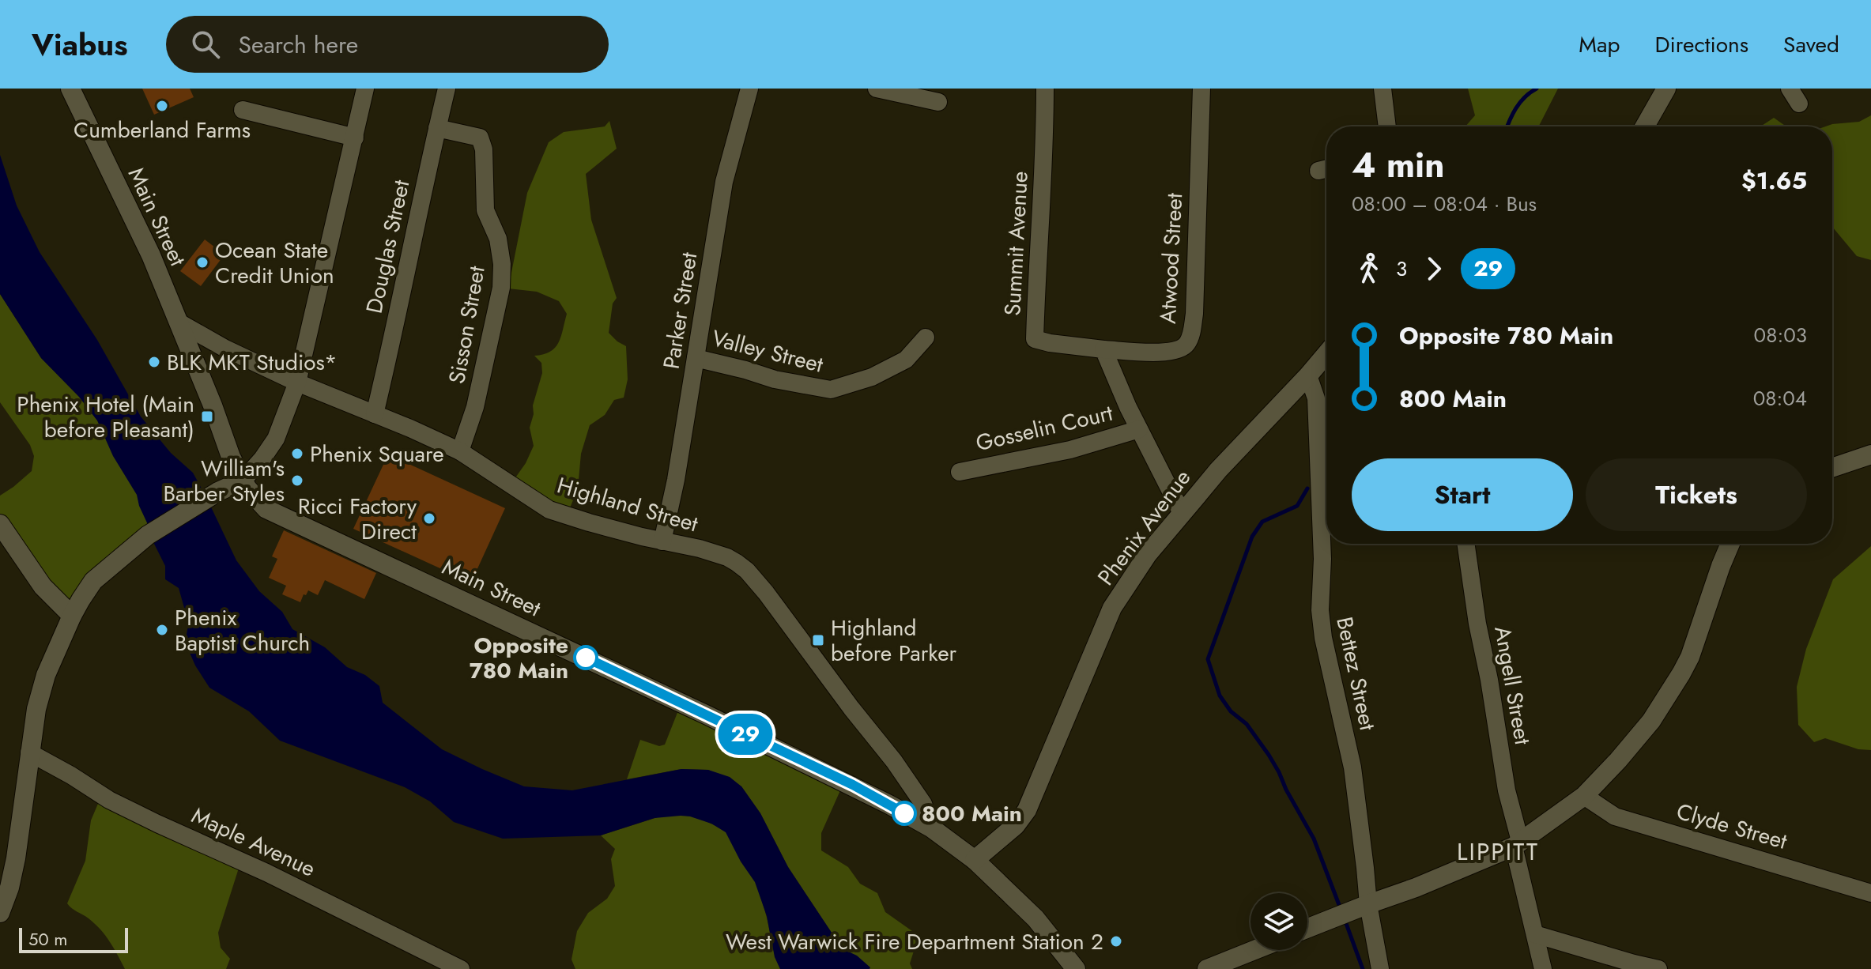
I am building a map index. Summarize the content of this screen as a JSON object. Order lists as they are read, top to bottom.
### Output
{
  "streets": {
    "main road": ["Main Street", "Phenix Avenue"],
    "street": [
      "Summit Avenue",
      "Douglas Street",
      "Atwood Street",
      "Parker Street",
      "Sisson Street",
      "Valley Street",
      "Gosselin Court",
      "Highland Street",
      "Bettez Street",
      "Angell Street",
      "Clyde Street",
      "Maple Avenue"
    ]
  },
  "crossings": [
    ["Main Street", "Highland Street"],
    ["Main Street", "Phenix Avenue"],
    ["Summit Avenue", "Atwood Street"],
    ["Douglas Street", "Sisson Street"],
    ["Douglas Street", "Highland Street"],
    ["Parker Street", "Valley Street"],
    ["Parker Street", "Highland Street"],
    ["Sisson Street", "Highland Street"],
    ["Phenix Avenue", "Bettez Street"]
  ],
  "districts": ["LIPPITT"],
  "places": {
    "other": [
      "Cumberland Farms",
      "Ocean State Credit Union",
      "BLK MKT Studios*",
      "Phenix Square",
      "William's Barber Styles",
      "Ricci Factory Direct",
      "Phenix Baptist Church",
      "Opposite 780 Main",
      "800 Main",
      "West Warwick Fire Department Station 2"
    ],
    "transit": ["Phenix Hotel (Main before Pleasant)", "Highland before Parker"]
  },
  "lines": ["bus line 29"],
  "scale_bar": "50 m",
  "page": {
    "header": "Viabus",
    "search": "Search here",
    "nav": ["Map", "Directions", "Saved"],
    "on_map": "29",
    "heading": ["4 min", "08:00 – 08:04 · Bus", "$1.65"],
    "legs": ["3", "29"],
    "list": [
      {
        "name": "Opposite 780 Main",
        "value": "08:03"
      },
      {
        "name": "800 Main",
        "value": "08:04"
      }
    ],
    "buttons": ["Start", "Tickets"],
    "scale": "50 m"
  }
}
